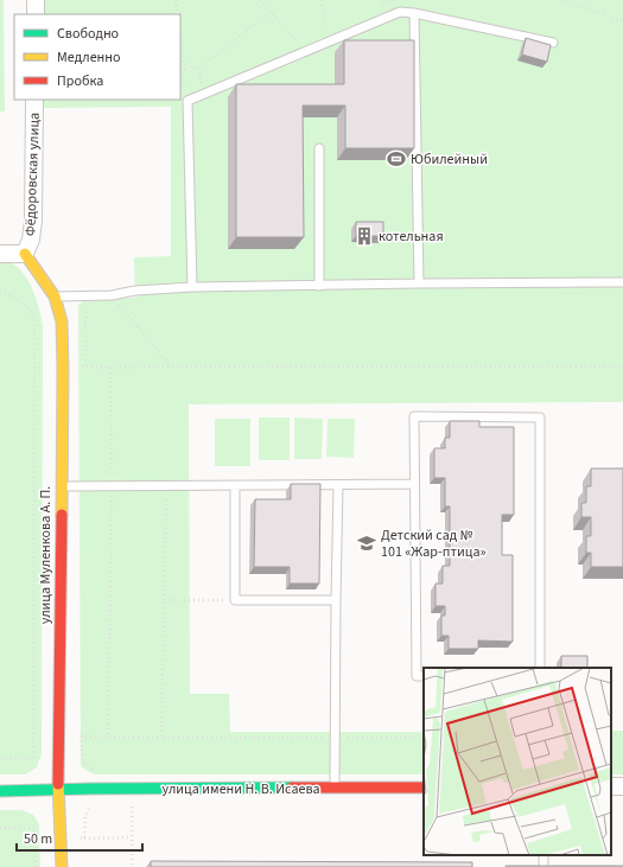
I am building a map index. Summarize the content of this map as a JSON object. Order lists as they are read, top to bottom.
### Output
{
  "streets": {
    "street": ["Фёдоровская улица", "улица Муленкова А. П.", "улица имени Н. В. Исаева"]
  },
  "crossings": [
    ["Фёдоровская улица", "улица Муленкова А. П."],
    ["улица Муленкова А. П.", "улица имени Н. В. Исаева"]
  ],
  "places": {
    "sports": ["Юбилейный"],
    "building": ["котельная"],
    "school or university": ["Детский сад № 101 «Жар-птица»"]
  },
  "legend": ["Свободно", "Медленно", "Пробка"],
  "scale_bar": "50 m"
}
